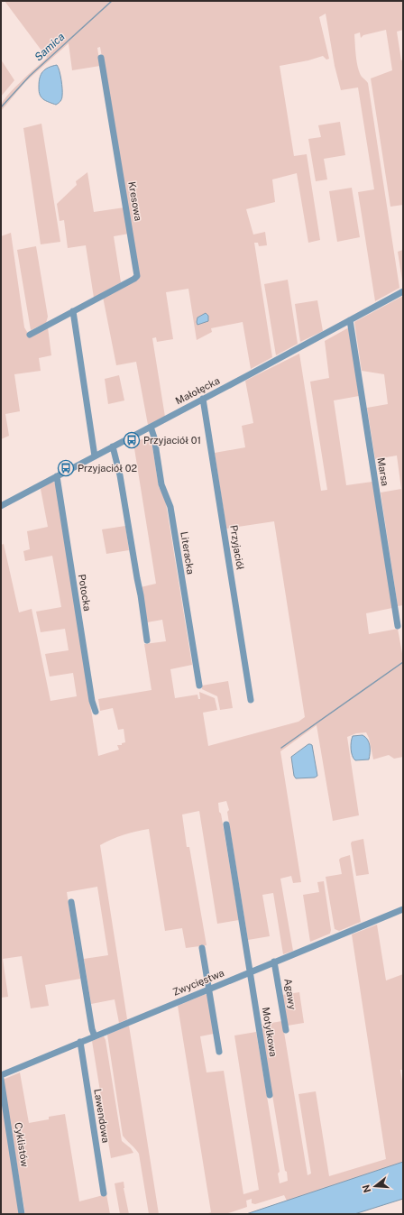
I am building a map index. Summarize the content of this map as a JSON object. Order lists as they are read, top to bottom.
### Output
{
  "streets": {
    "street": [
      "Kresowa",
      "Małołęcka",
      "Marsa",
      "Przyjaciół",
      "Literacka",
      "Potocka",
      "Zwycięstwa",
      "Agawy",
      "Motylkowa",
      "Lawendowa",
      "Cyklistów"
    ]
  },
  "crossings": [
    ["Małołęcka", "Marsa"],
    ["Małołęcka", "Przyjaciół"],
    ["Małołęcka", "Literacka"],
    ["Małołęcka", "Potocka"],
    ["Zwycięstwa", "Agawy"],
    ["Zwycięstwa", "Motylkowa"],
    ["Zwycięstwa", "Lawendowa"]
  ],
  "water": ["Samica"],
  "places": {
    "bus stop": ["Przyjaciół 01", "Przyjaciół 02"]
  },
  "north": "left"
}
